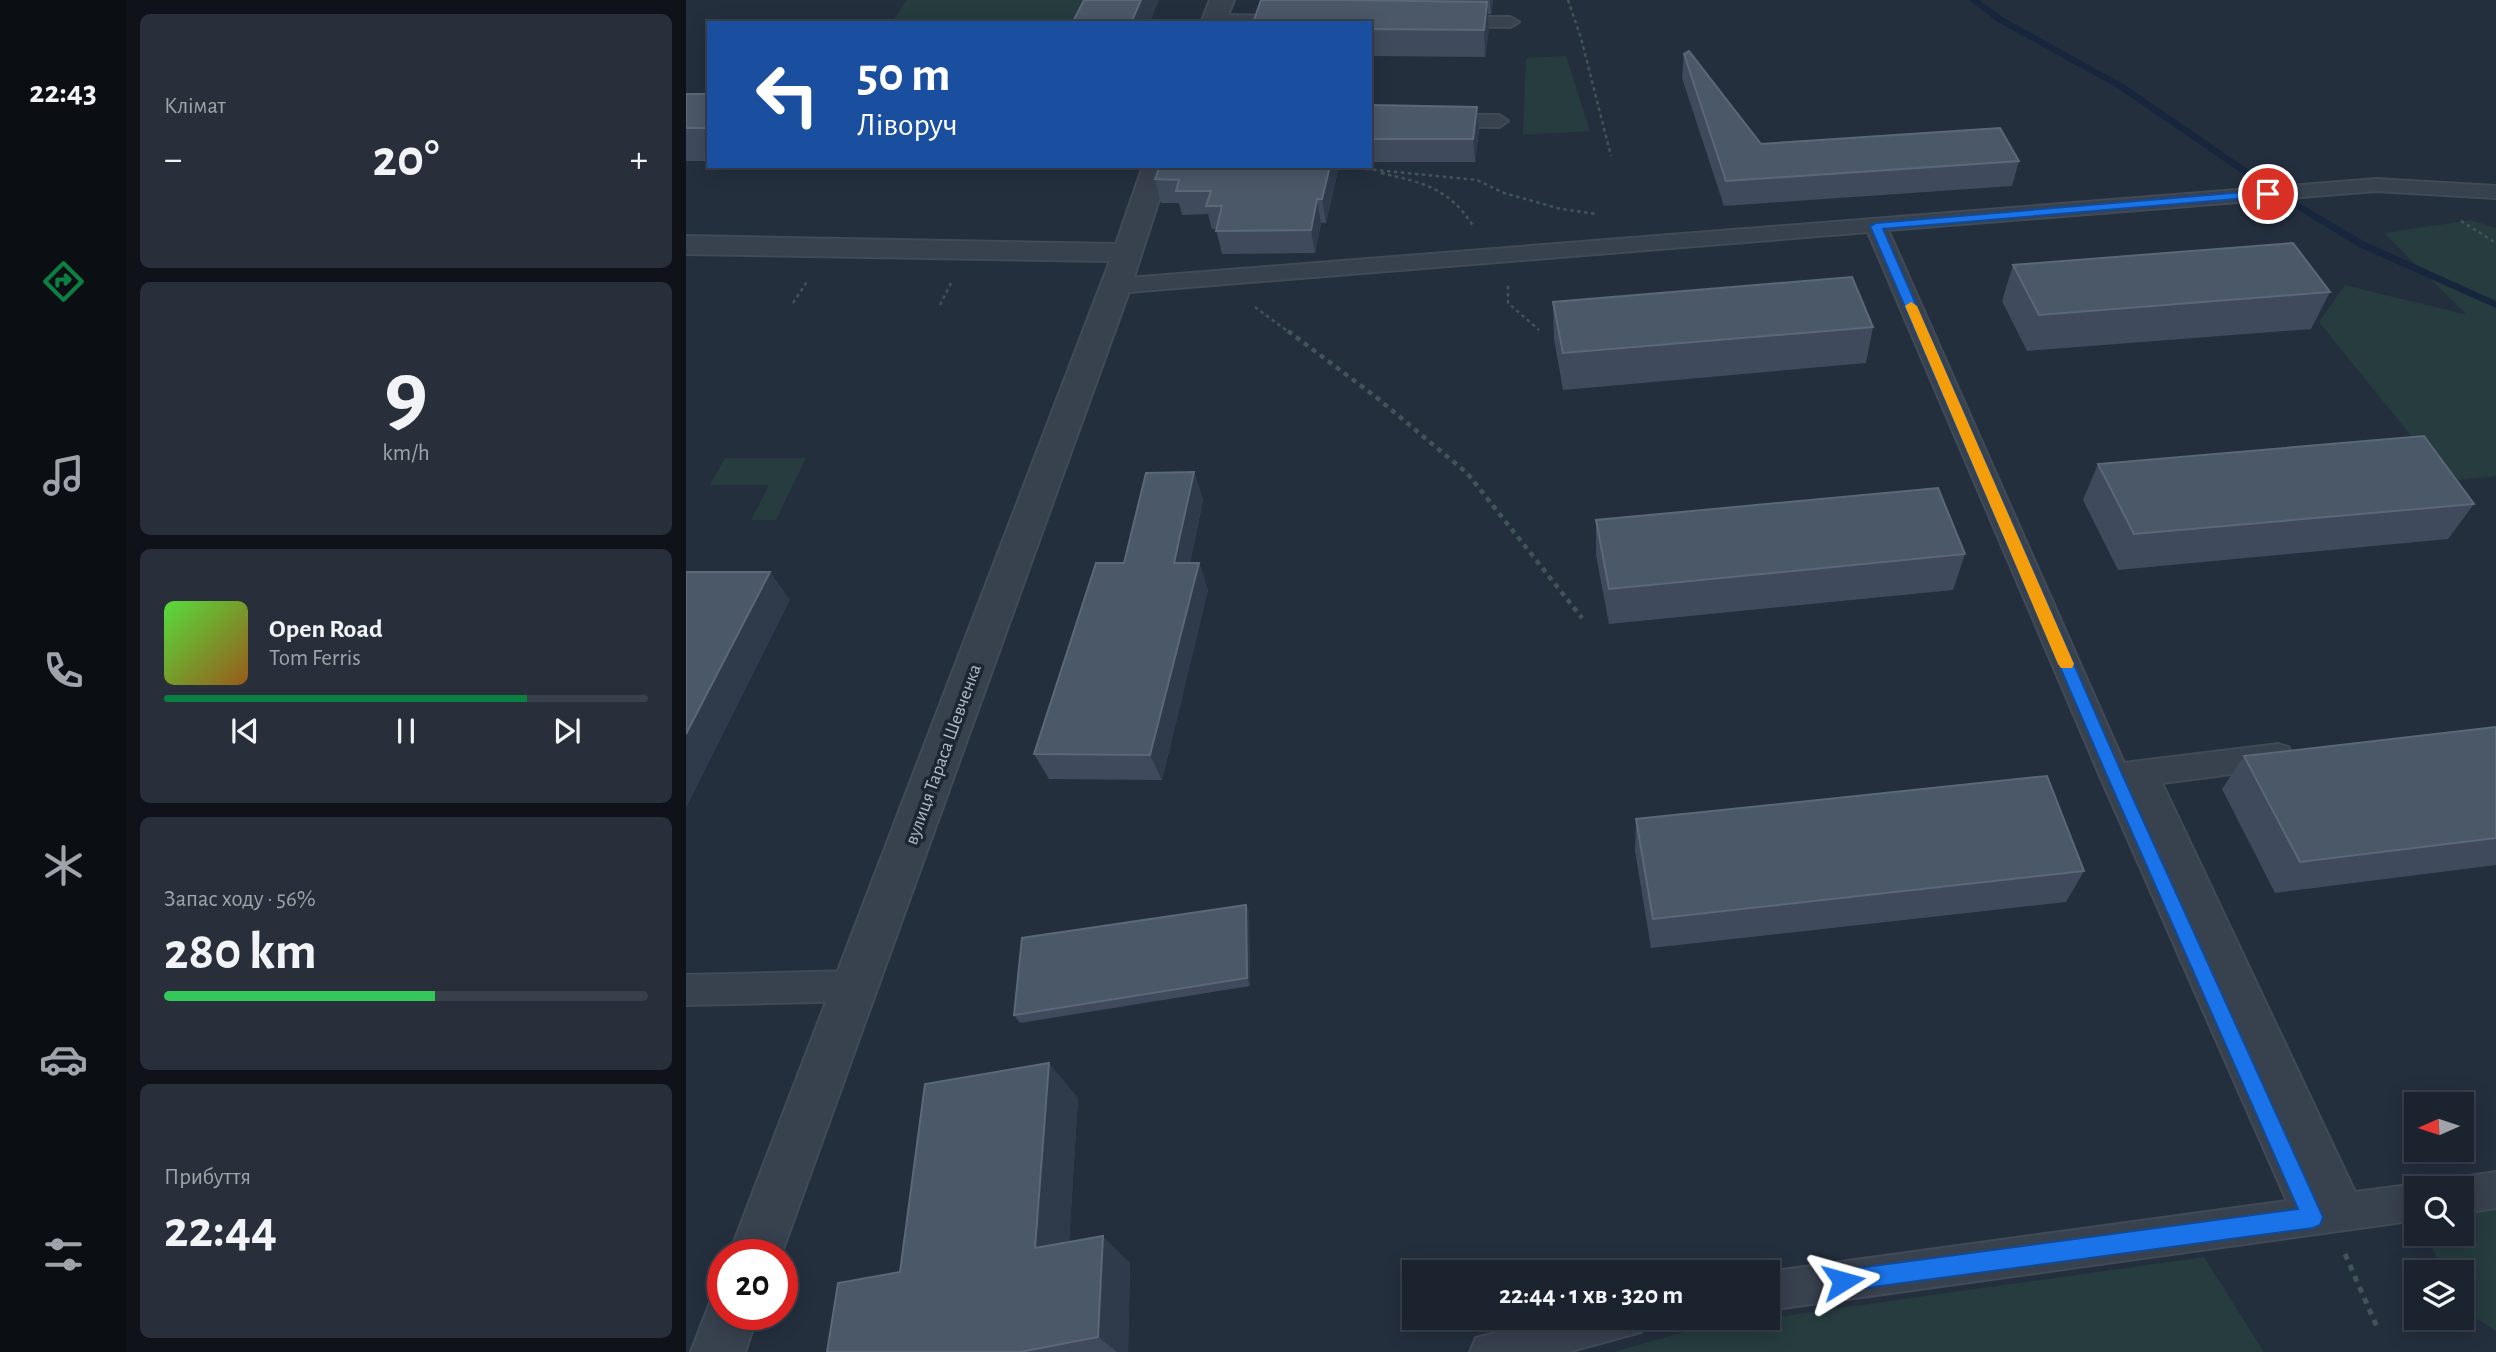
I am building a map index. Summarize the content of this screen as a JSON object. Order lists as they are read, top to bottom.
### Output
{
  "streets": {
    "street": ["вулиця Тараса Шевченка"]
  },
  "north": "left",
  "page": {
    "tabs": "22:43",
    "tile": [
      "Клімат",
      ["9", "km/h"],
      ["Запас ходу · 56%", "280 km"],
      ["Прибуття", "22:44"]
    ],
    "turn": ["50 m", "Ліворуч"],
    "heat": ["−", "20°", "+"],
    "song": ["Open Road", "Tom Ferris"],
    "limit": "20",
    "trip": "22:44 · 1 хв · 320 m"
  }
}
